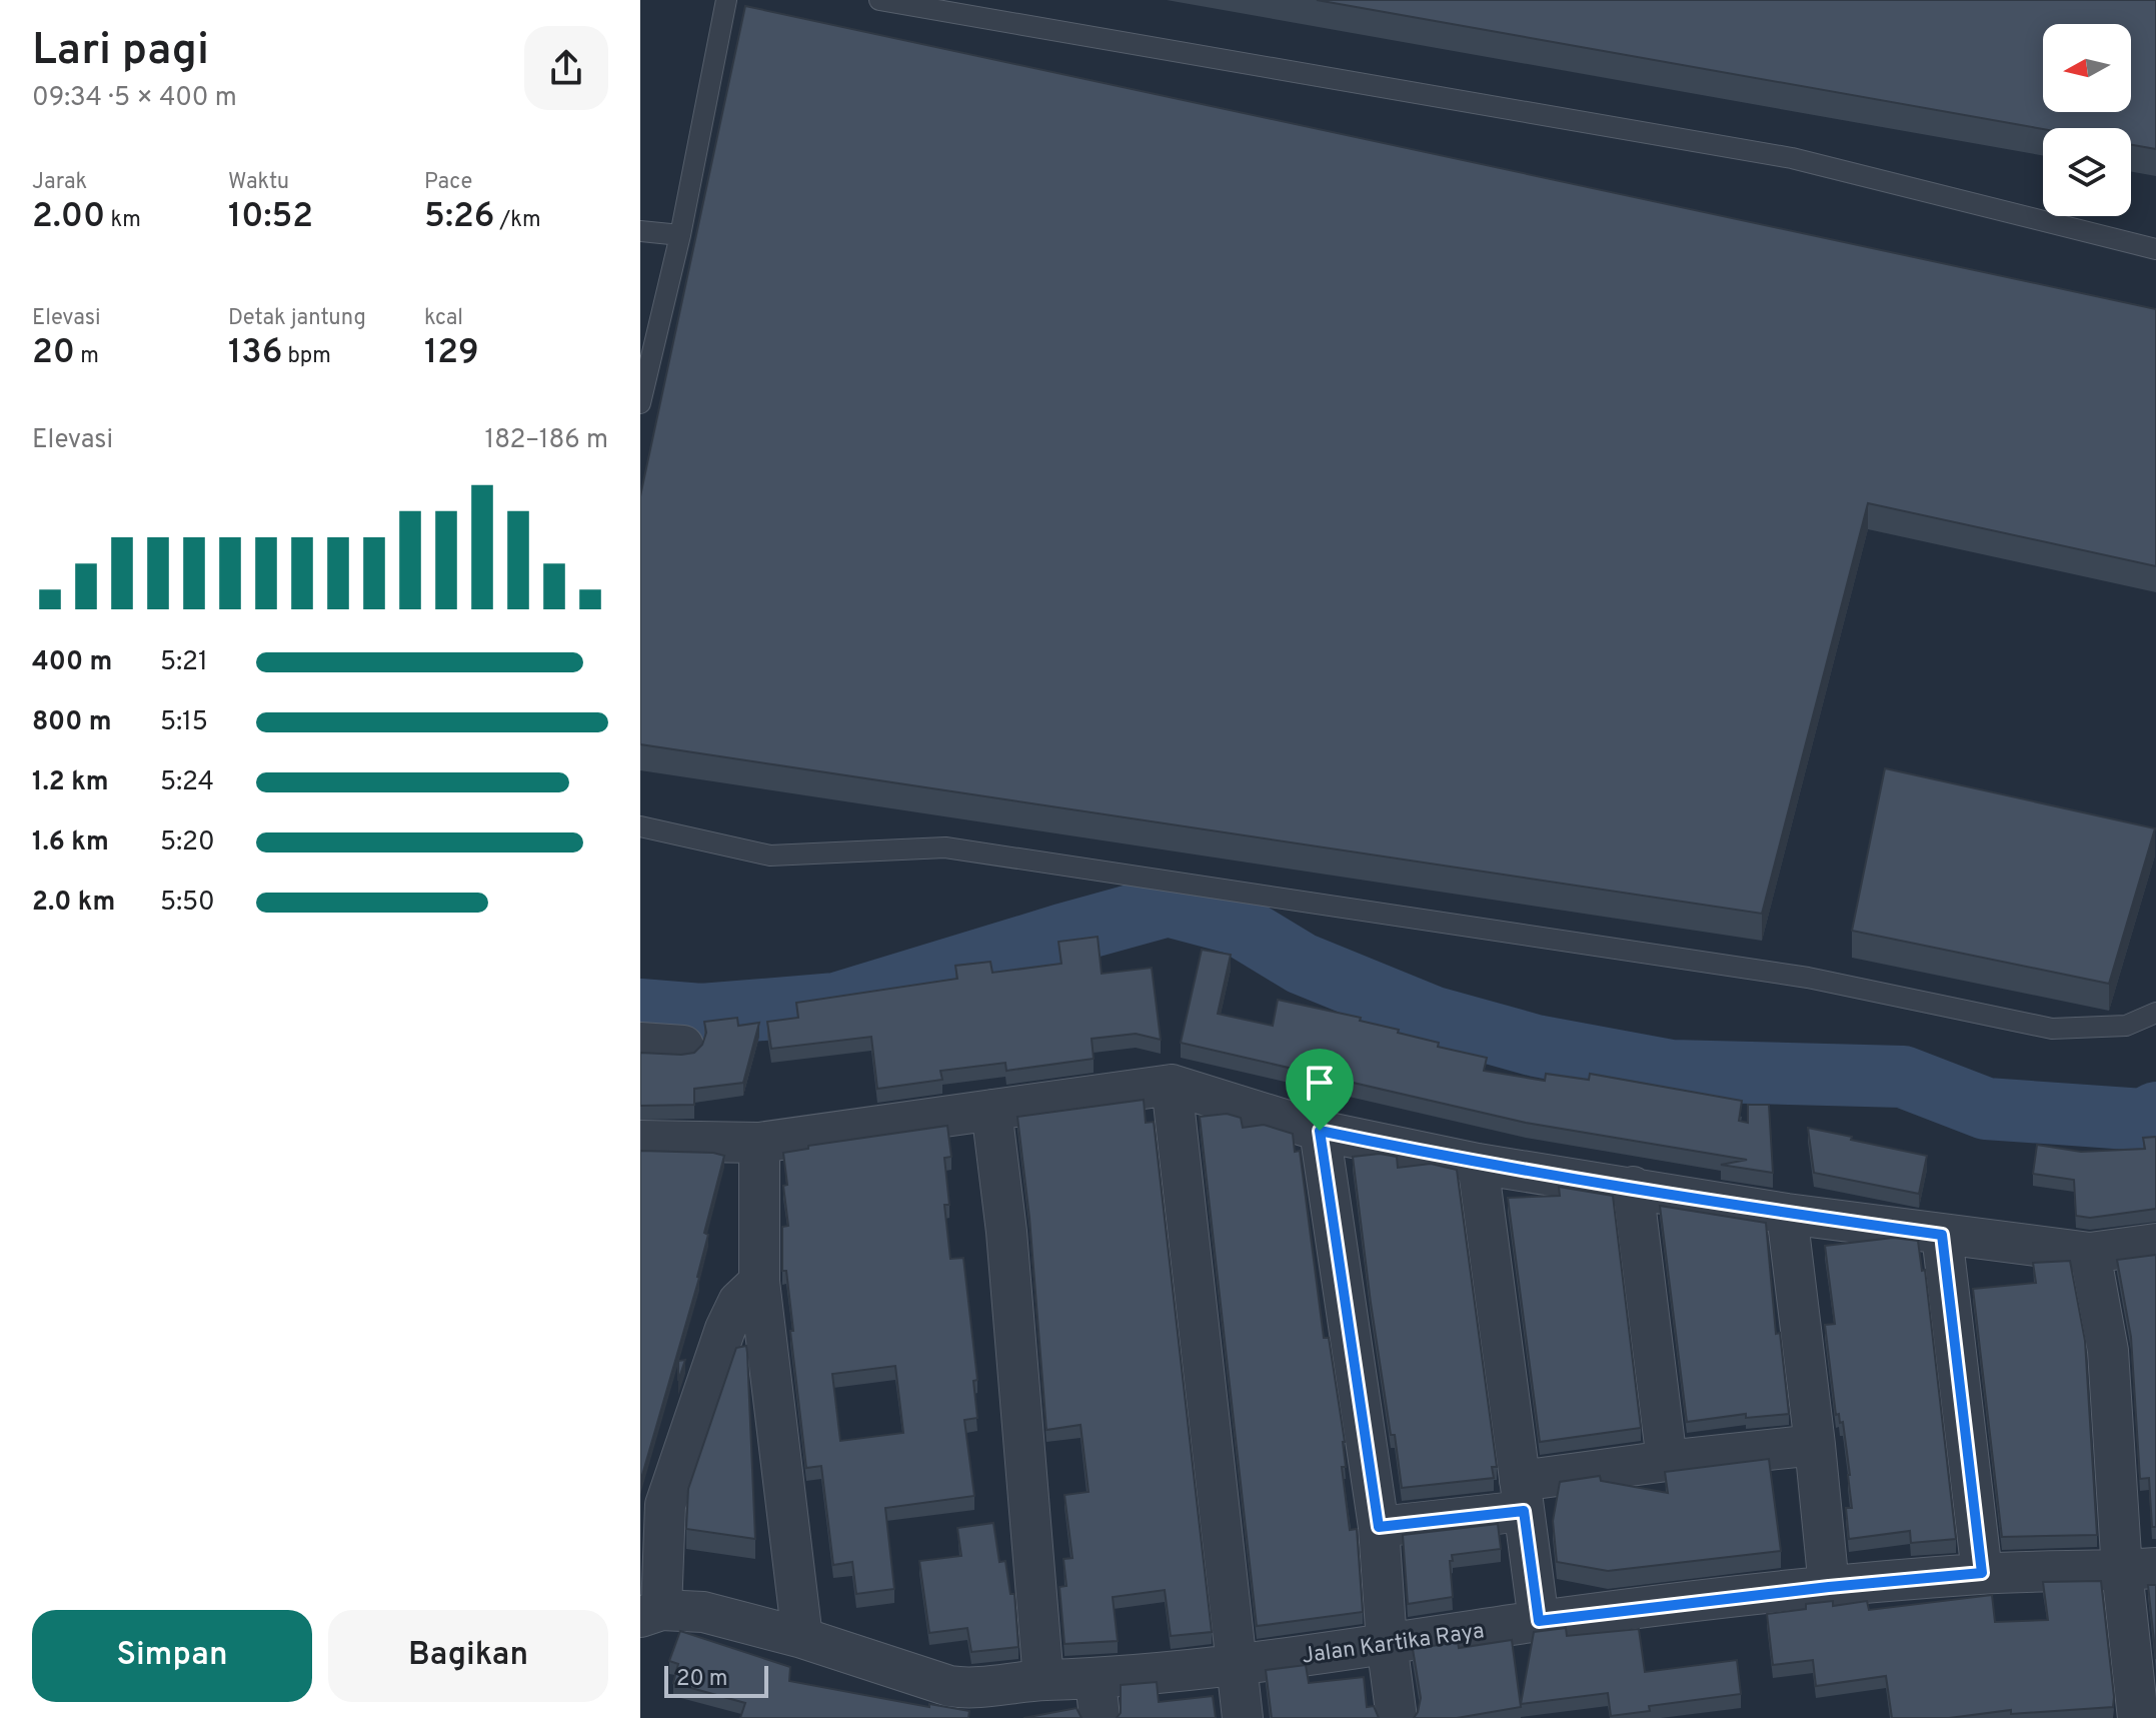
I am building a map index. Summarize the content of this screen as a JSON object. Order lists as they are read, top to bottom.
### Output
{
  "streets": {
    "street": ["Jalan Kartika Raya"]
  },
  "scale_bar": "20 m",
  "north": "left",
  "page": {
    "heading": ["Lari pagi", "09:34 · 5 × 400 m"],
    "stats": [
      ["Jarak", "2.00 km"],
      ["Waktu", "10:52"],
      ["Pace", "5:26 /km"],
      ["Elevasi", "20 m"],
      ["Detak jantung", "136 bpm"],
      ["kcal", "129"]
    ],
    "chart": ["Elevasi", "182–186 m"],
    "list": [
      {
        "name": "400 m",
        "note": "5:21"
      },
      {
        "name": "800 m",
        "note": "5:15"
      },
      {
        "name": "1.2 km",
        "note": "5:24"
      },
      {
        "name": "1.6 km",
        "note": "5:20"
      },
      {
        "name": "2.0 km",
        "note": "5:50"
      }
    ],
    "buttons": ["Simpan", "Bagikan"],
    "scale": "20 m"
  }
}
